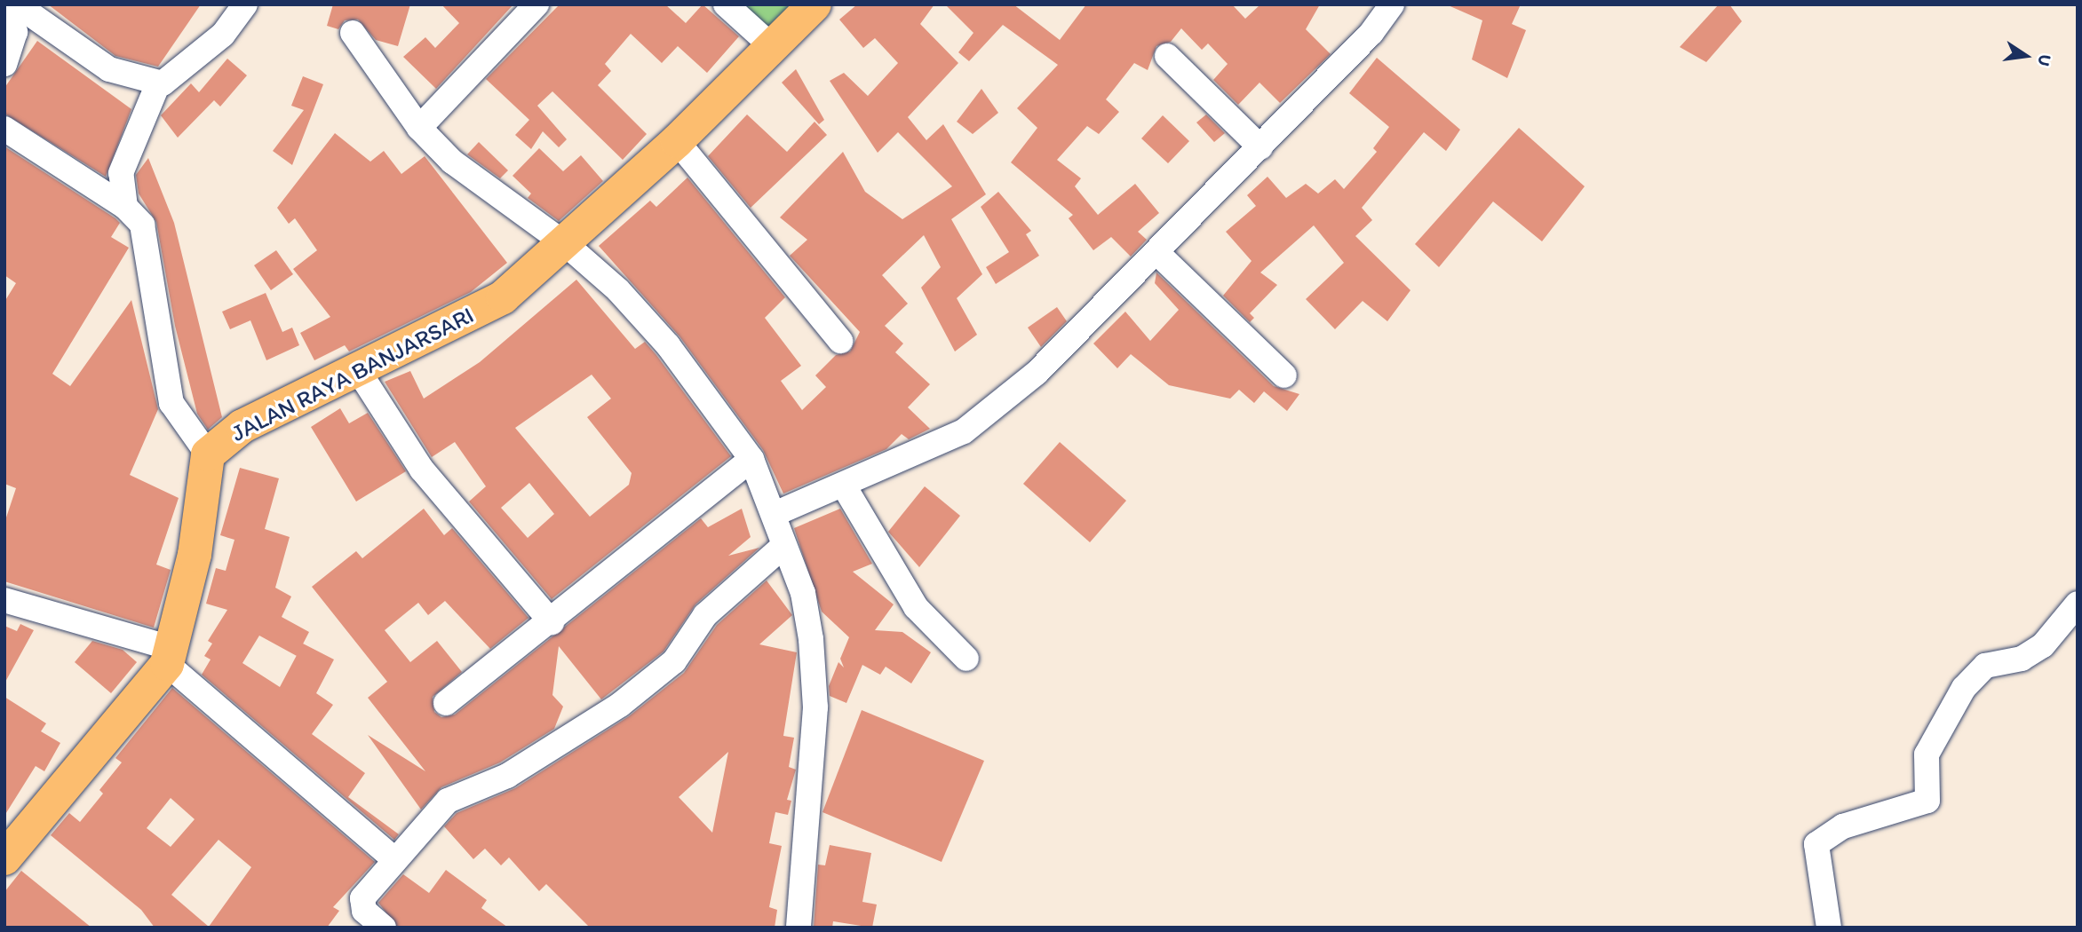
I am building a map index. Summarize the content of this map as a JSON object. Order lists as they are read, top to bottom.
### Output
{
  "streets": {
    "highway": ["JALAN RAYA BANJARSARI"]
  },
  "north": "right"
}
